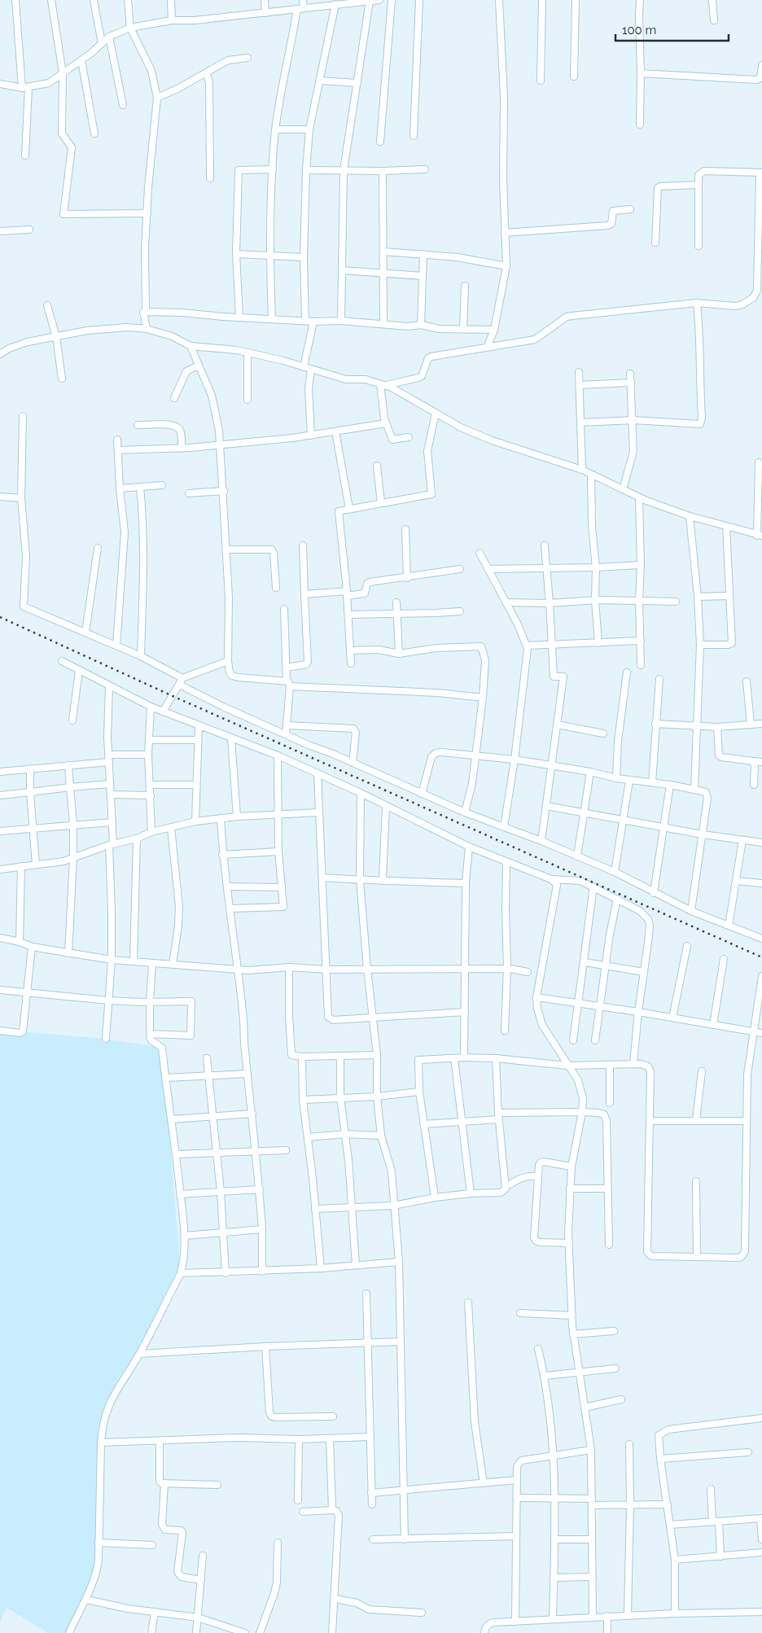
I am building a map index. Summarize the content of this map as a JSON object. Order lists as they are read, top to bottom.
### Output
{
  "scale_bar": "100 m"
}
